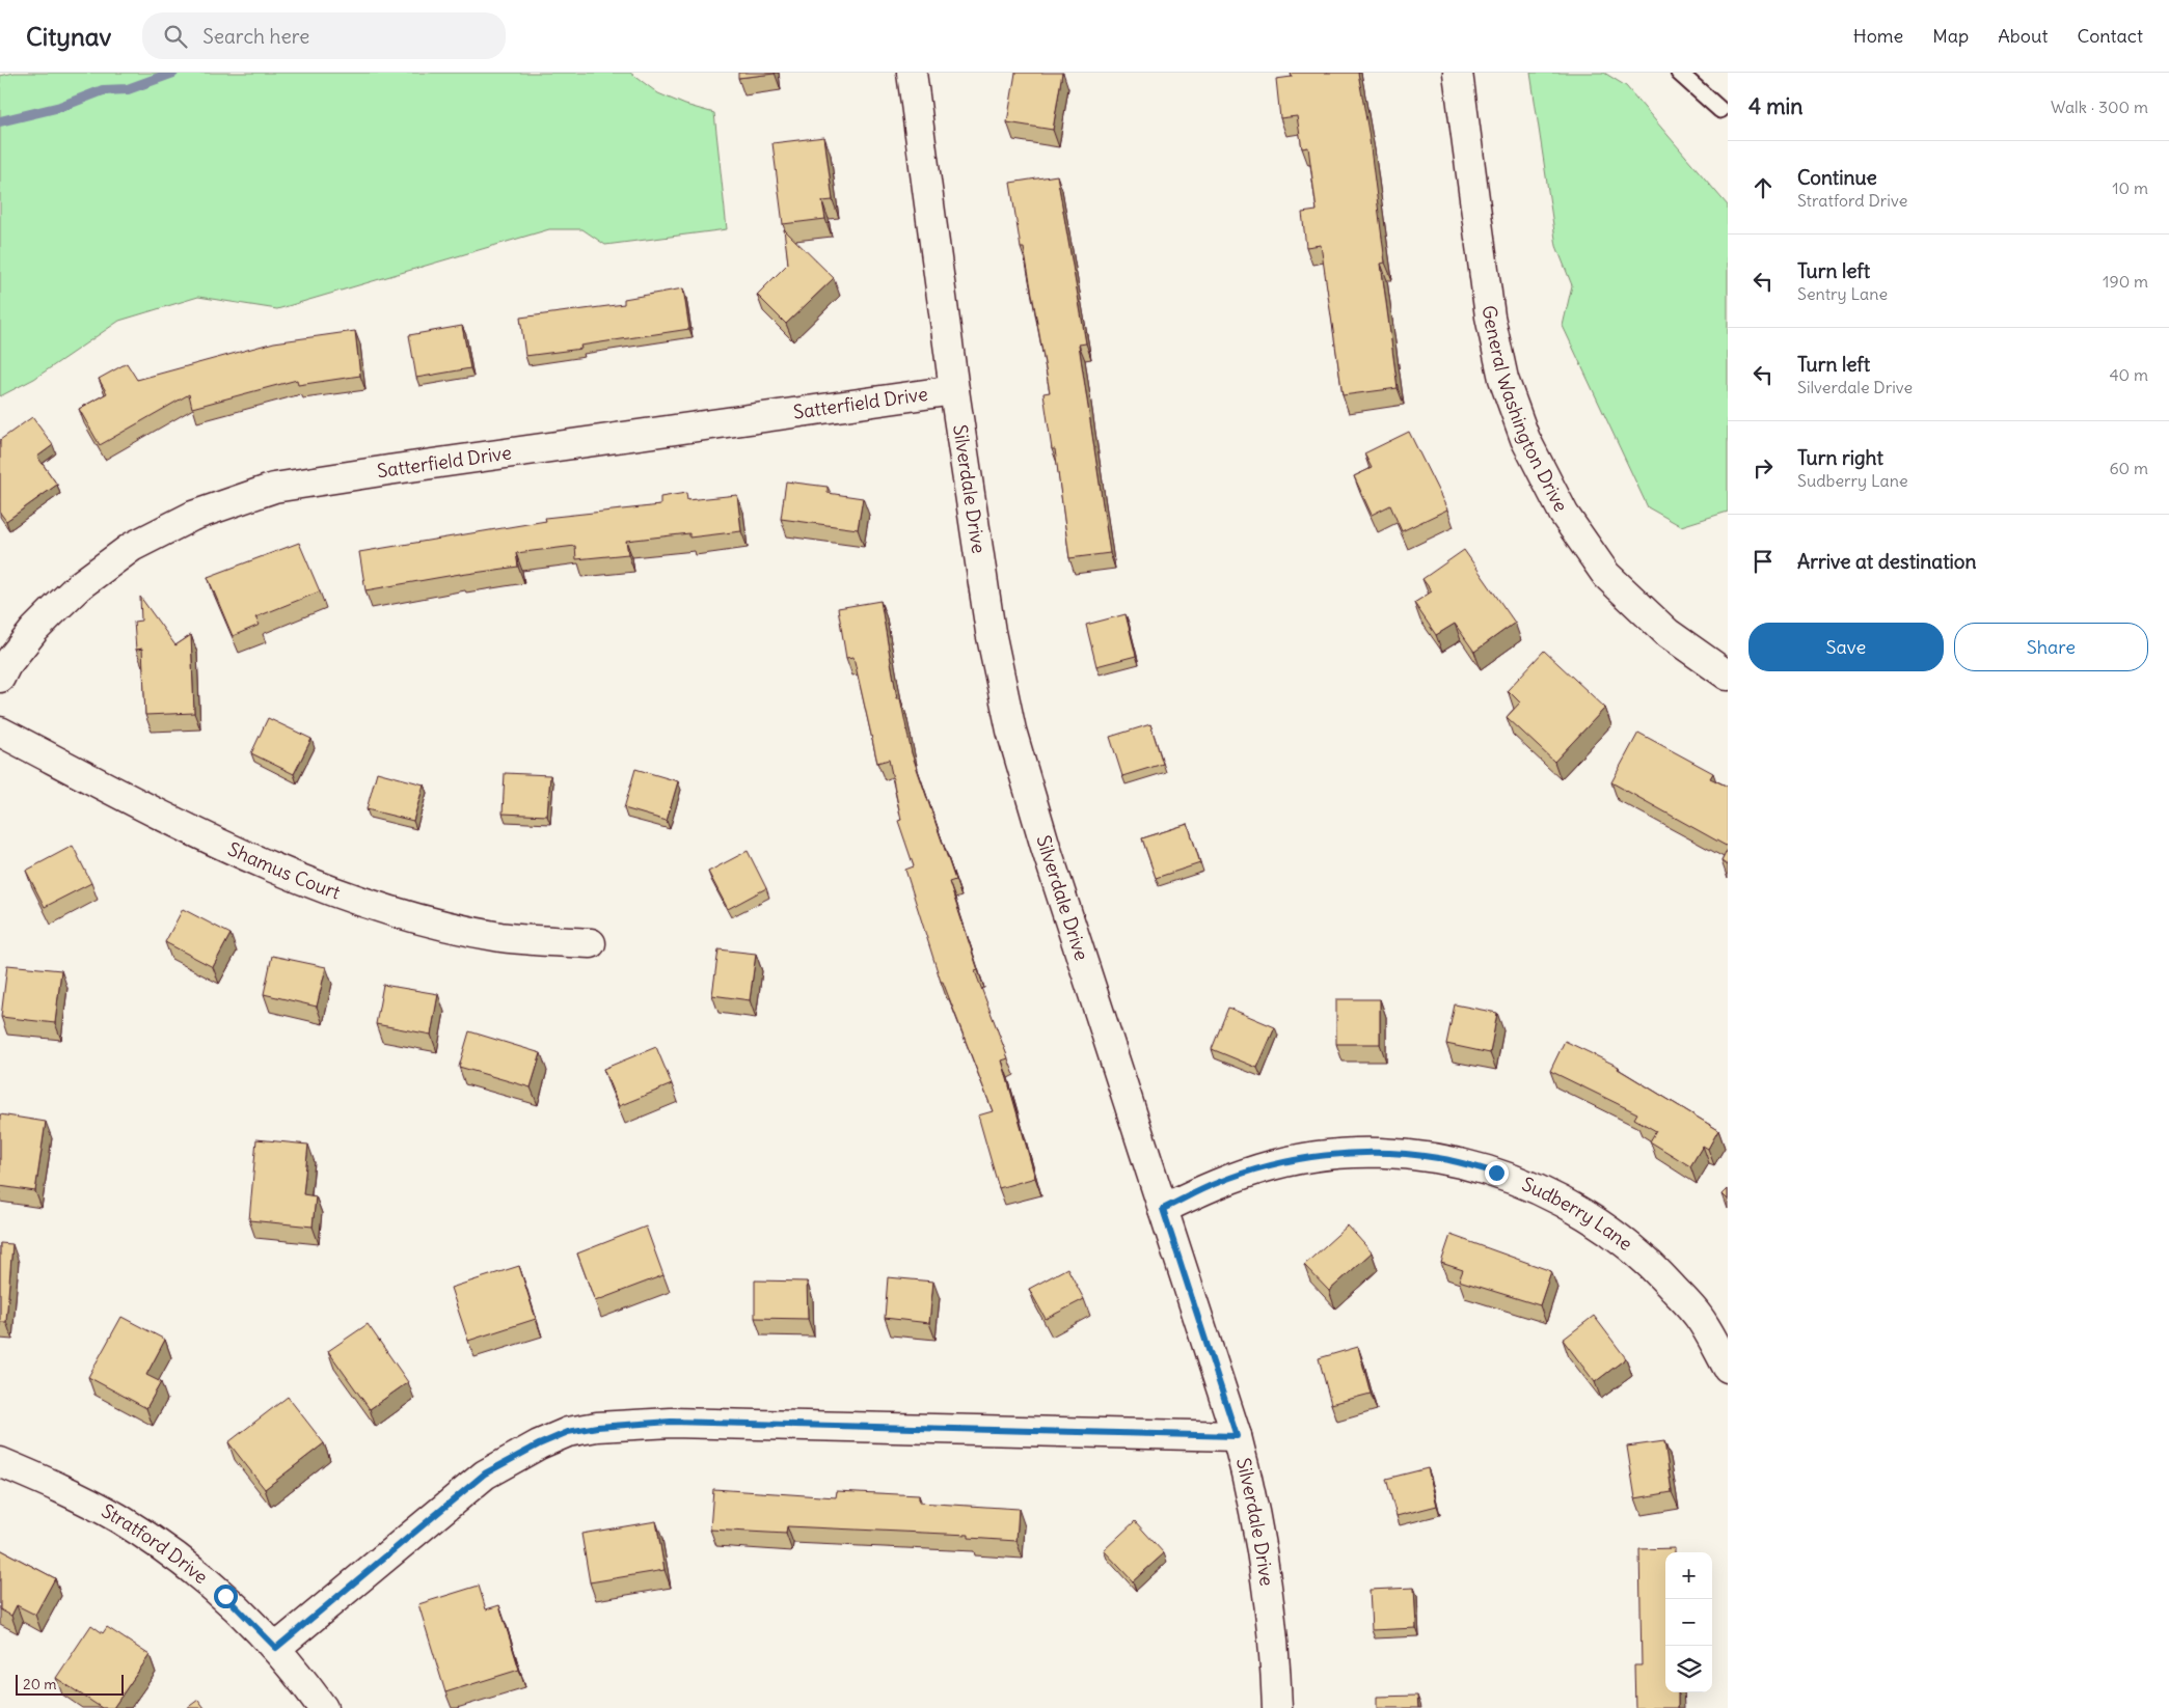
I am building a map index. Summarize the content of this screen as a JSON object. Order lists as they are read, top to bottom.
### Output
{
  "streets": {
    "street": [
      "Satterfield Drive",
      "General Washington Drive",
      "Silverdale Drive",
      "Shamus Court",
      "Sudberry Lane",
      "Stratford Drive"
    ]
  },
  "crossings": [
    ["Satterfield Drive", "Silverdale Drive"],
    ["Silverdale Drive", "Sudberry Lane"]
  ],
  "scale_bar": "20 m",
  "page": {
    "header": "Citynav",
    "search": "Search here",
    "nav": [
      "Home",
      "Map",
      "About",
      "Contact"
    ],
    "heading": ["4 min", "Walk · 300 m"],
    "list": [
      ["Continue", "Stratford Drive", "10 m"],
      ["Turn left", "Sentry Lane", "190 m"],
      ["Turn left", "Silverdale Drive", "40 m"],
      ["Turn right", "Sudberry Lane", "60 m"],
      "Arrive at destination"
    ],
    "buttons": ["Save", "Share"],
    "map_buttons": ["+", "−"],
    "scale": "20 m"
  }
}
